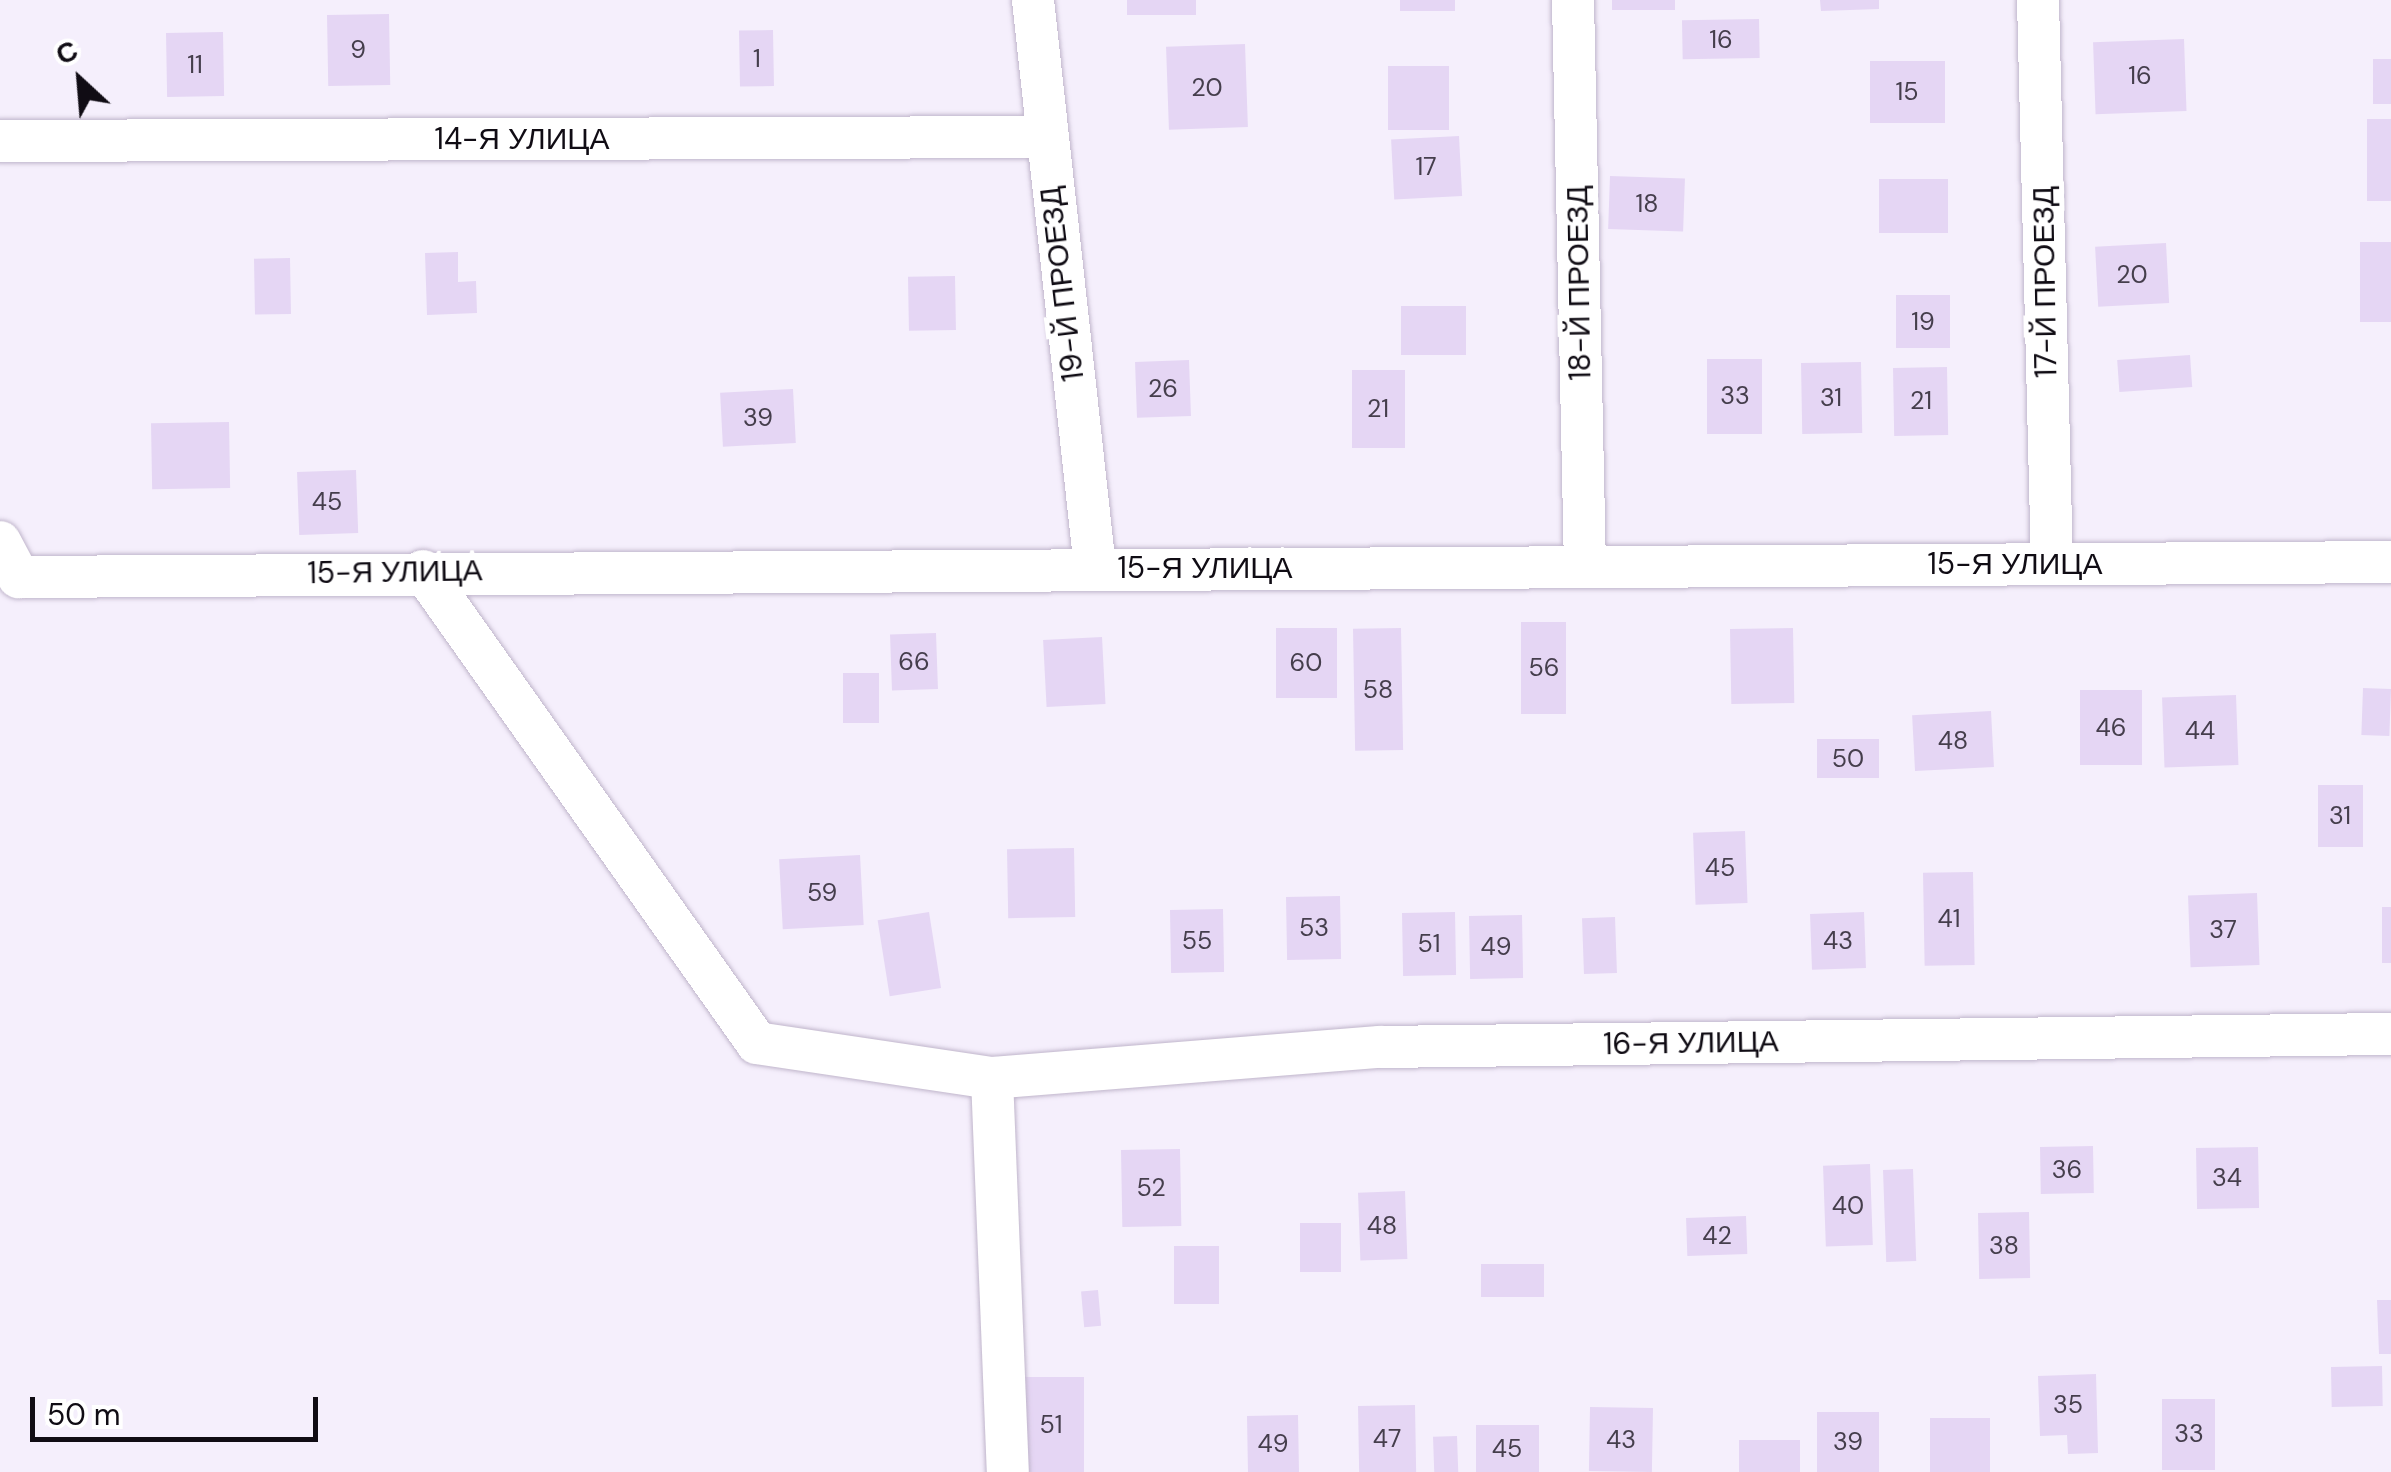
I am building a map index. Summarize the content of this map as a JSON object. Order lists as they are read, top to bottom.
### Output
{
  "streets": {
    "street": [
      "14-Я УЛИЦА",
      "17-Й ПРОЕЗД",
      "18-Й ПРОЕЗД",
      "19-Й ПРОЕЗД",
      "15-Я УЛИЦА",
      "16-Я УЛИЦА"
    ]
  },
  "crossings": [
    ["14-Я УЛИЦА", "19-Й ПРОЕЗД"],
    ["17-Й ПРОЕЗД", "15-Я УЛИЦА"],
    ["18-Й ПРОЕЗД", "15-Я УЛИЦА"],
    ["19-Й ПРОЕЗД", "15-Я УЛИЦА"],
    ["15-Я УЛИЦА", "16-Я УЛИЦА"]
  ],
  "house_numbers": [
    "16",
    "9",
    "1",
    "11",
    "16",
    "20",
    "15",
    "17",
    "18",
    "20",
    "19",
    "26",
    "33",
    "31",
    "21",
    "21",
    "39",
    "45",
    "66",
    "60",
    "56",
    "58",
    "46",
    "44",
    "48",
    "50",
    "31",
    "45",
    "59",
    "41",
    "53",
    "37",
    "55",
    "43",
    "51",
    "49",
    "36",
    "34",
    "52",
    "40",
    "48",
    "42",
    "38",
    "35",
    "51",
    "33",
    "47",
    "43",
    "39",
    "49",
    "45"
  ],
  "scale_bar": "50 m",
  "north": "top left"
}
